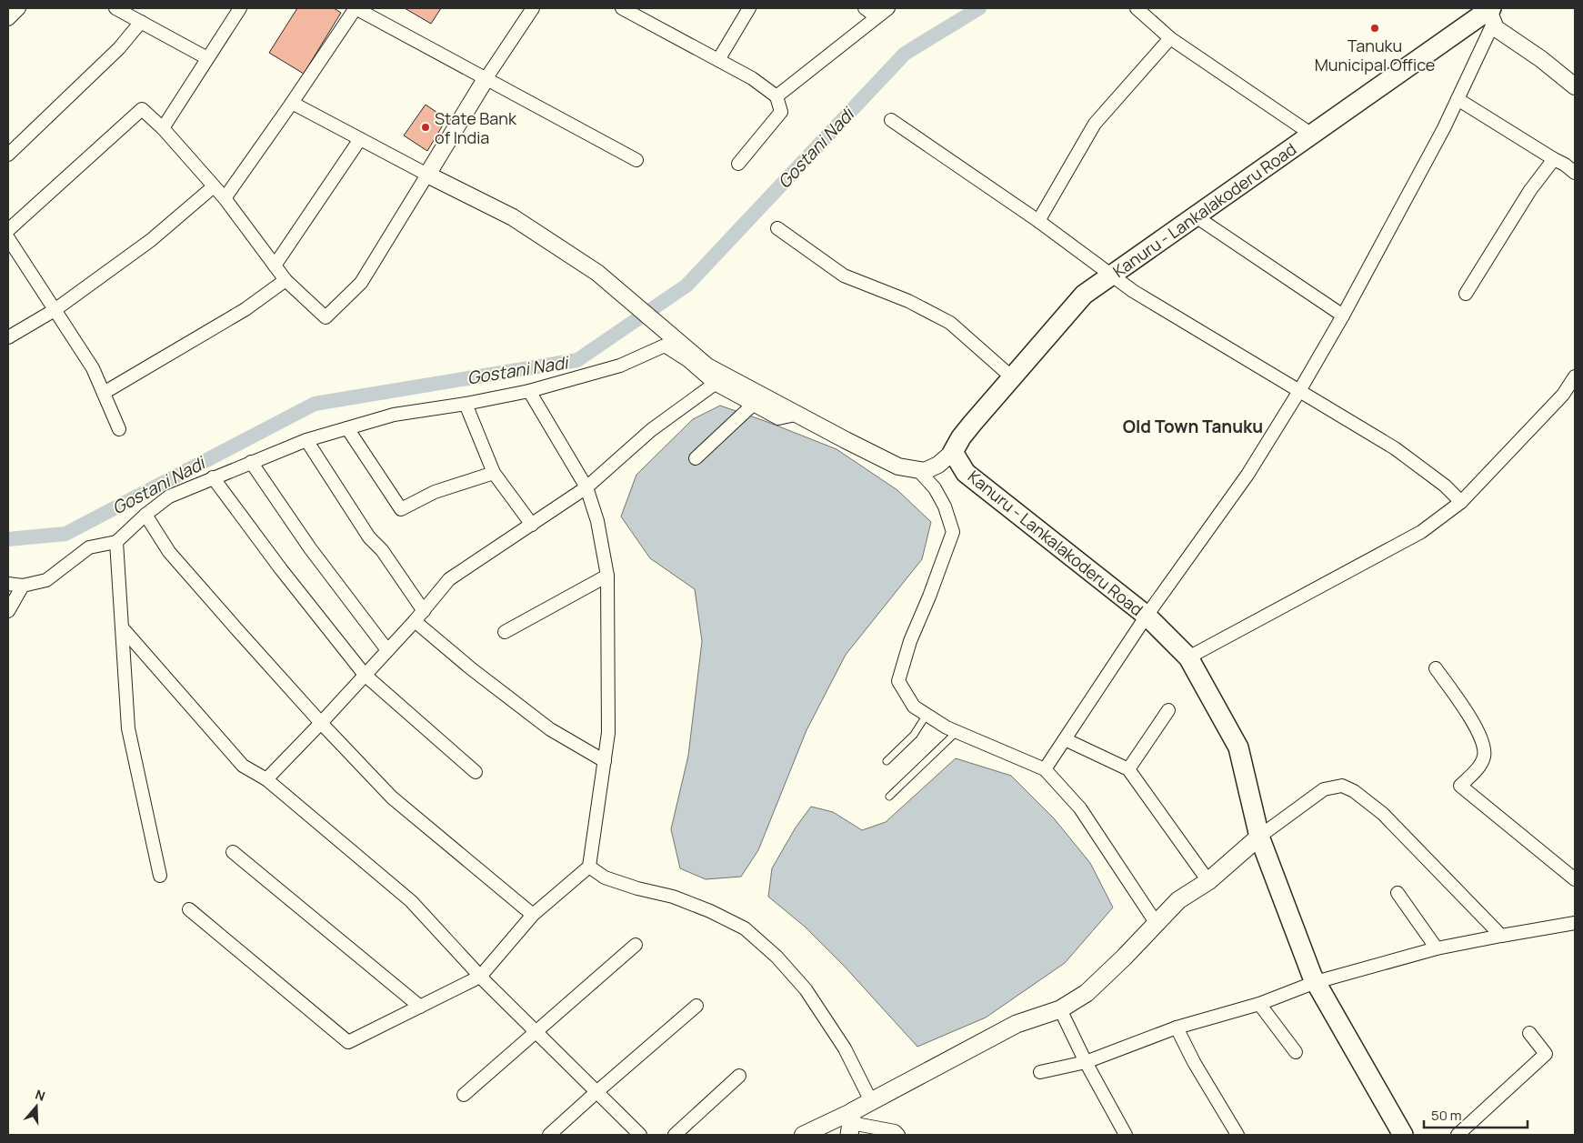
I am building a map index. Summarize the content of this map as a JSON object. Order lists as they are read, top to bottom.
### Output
{
  "streets": {
    "main road": ["Kanuru - Lankalakoderu Road"]
  },
  "districts": ["Old Town Tanuku"],
  "water": ["Gostani Nadi"],
  "places": ["Tanuku Municipal Office", "State Bank of India"],
  "scale_bar": "50 m",
  "north": "top"
}
